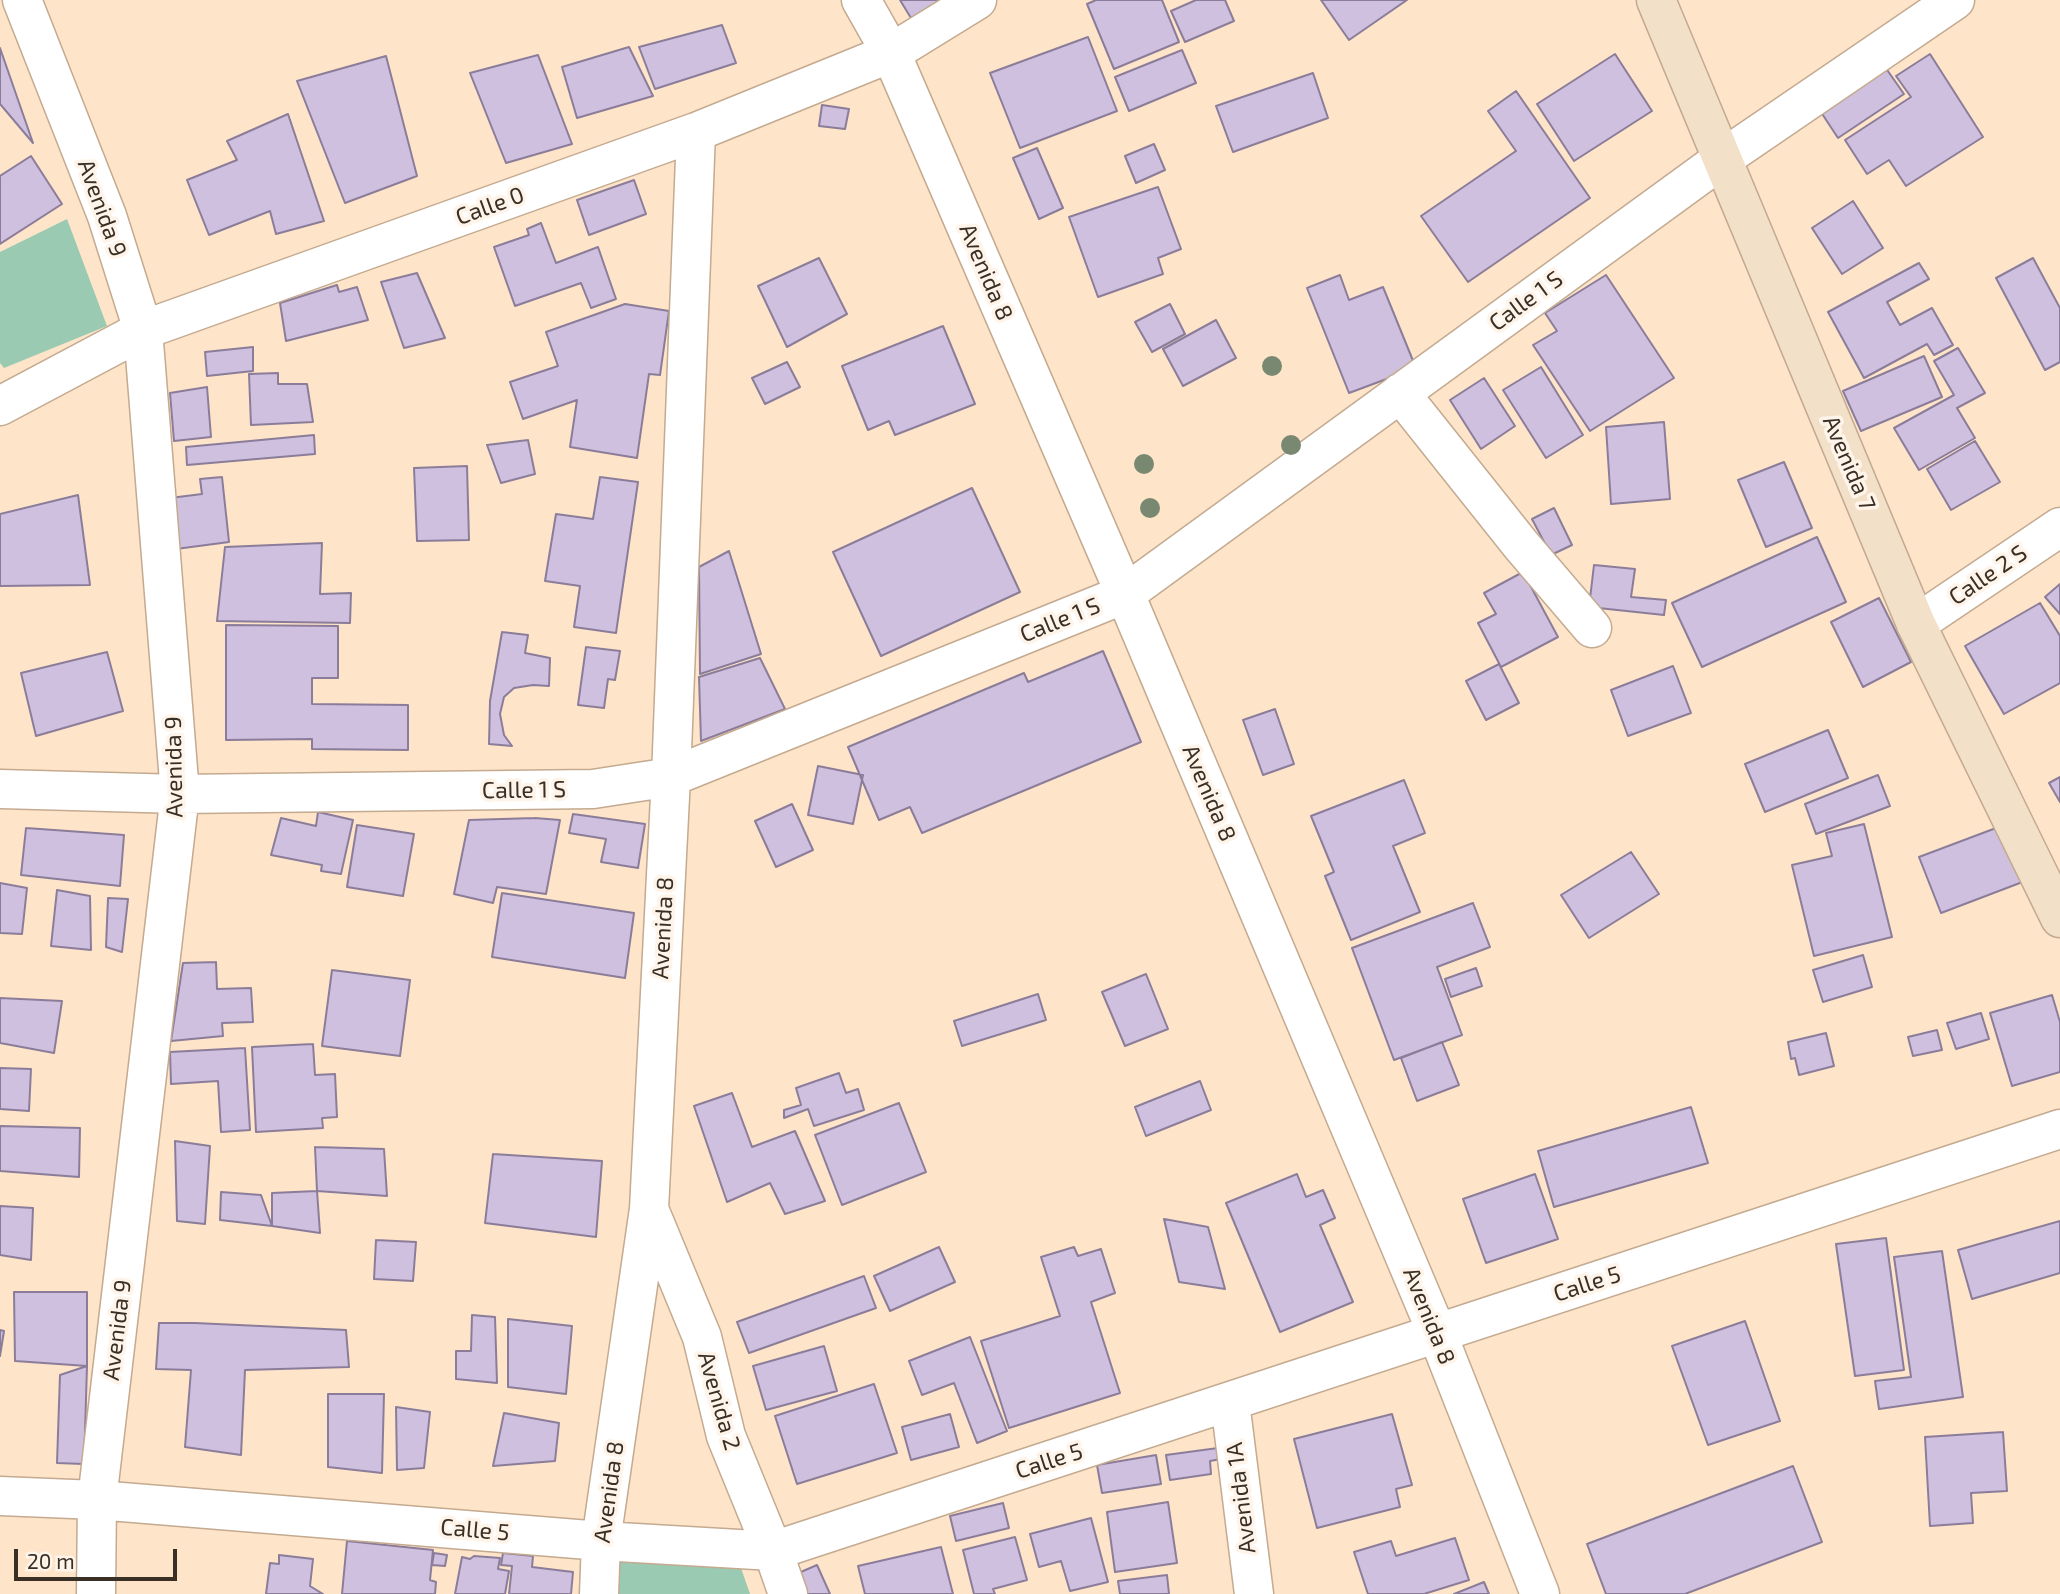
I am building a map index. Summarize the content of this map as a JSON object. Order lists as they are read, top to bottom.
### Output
{
  "streets": {
    "main road": ["Avenida 7"],
    "street": [
      "Calle 0",
      "Avenida 9",
      "Avenida 8",
      "Calle 1 S",
      "Calle 2 S",
      "Calle 5",
      "Avenida 2",
      "Avenida 1A"
    ]
  },
  "crossings": [
    ["Calle 0", "Avenida 9"],
    ["Calle 0", "Avenida 8"],
    ["Avenida 9", "Calle 1 S"],
    ["Avenida 9", "Calle 5"],
    ["Avenida 8", "Calle 1 S"],
    ["Avenida 8", "Calle 5"],
    ["Avenida 8", "Avenida 2"],
    ["Calle 1 S", "Avenida 7"],
    ["Avenida 7", "Calle 2 S"],
    ["Calle 5", "Avenida 2"],
    ["Calle 5", "Avenida 1A"]
  ],
  "scale_bar": "20 m"
}
